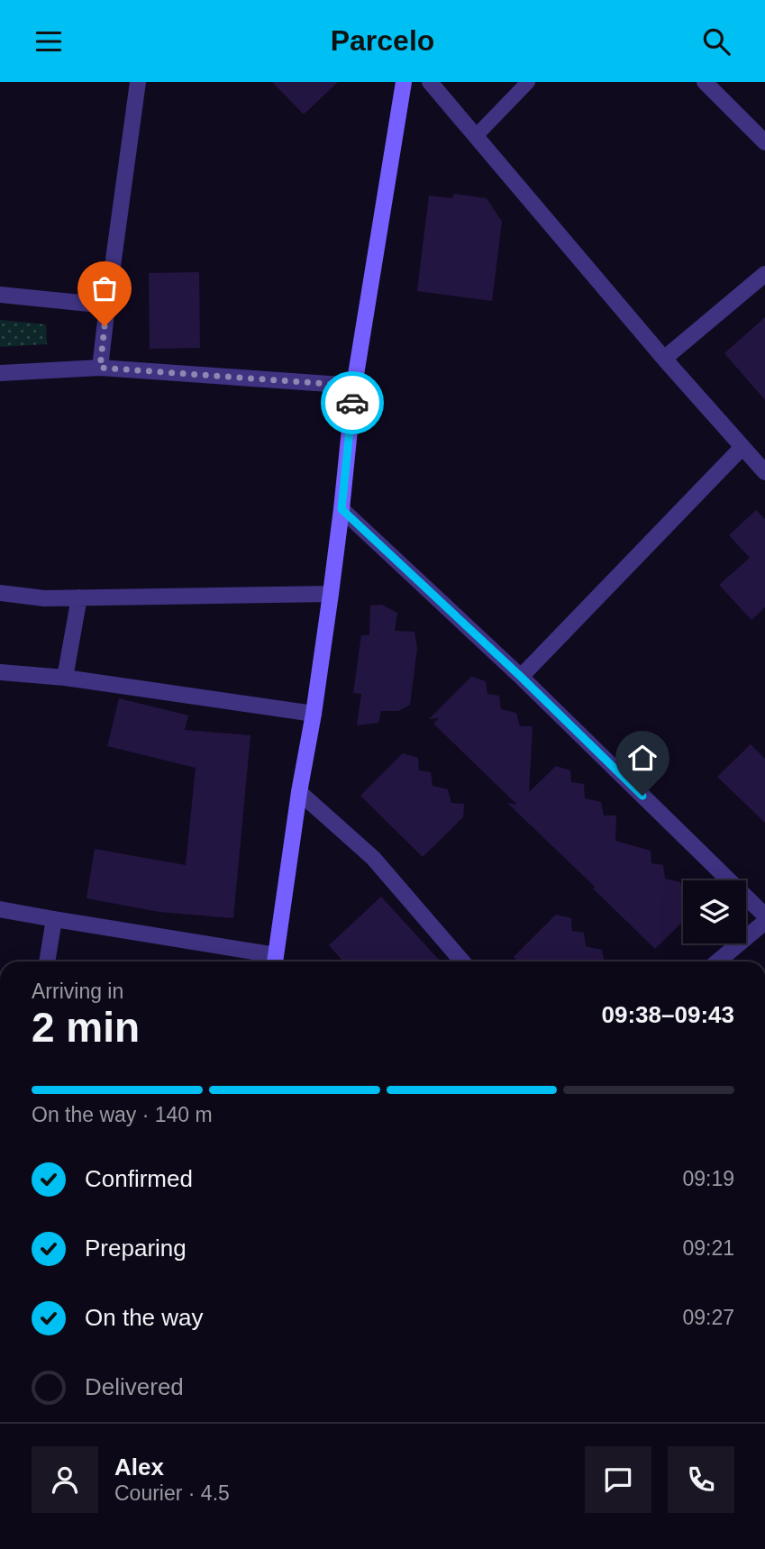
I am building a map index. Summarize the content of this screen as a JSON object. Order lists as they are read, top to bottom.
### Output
{
  "page": {
    "header": "Parcelo",
    "heading": ["2 min", "Arriving in", "09:38–09:43"],
    "panel": ["Alex", "Courier · 4.5"],
    "bar": "On the way · 140 m",
    "list": [
      ["Confirmed", "09:19"],
      ["Preparing", "09:21"],
      ["On the way", "09:27"],
      "Delivered"
    ]
  }
}
